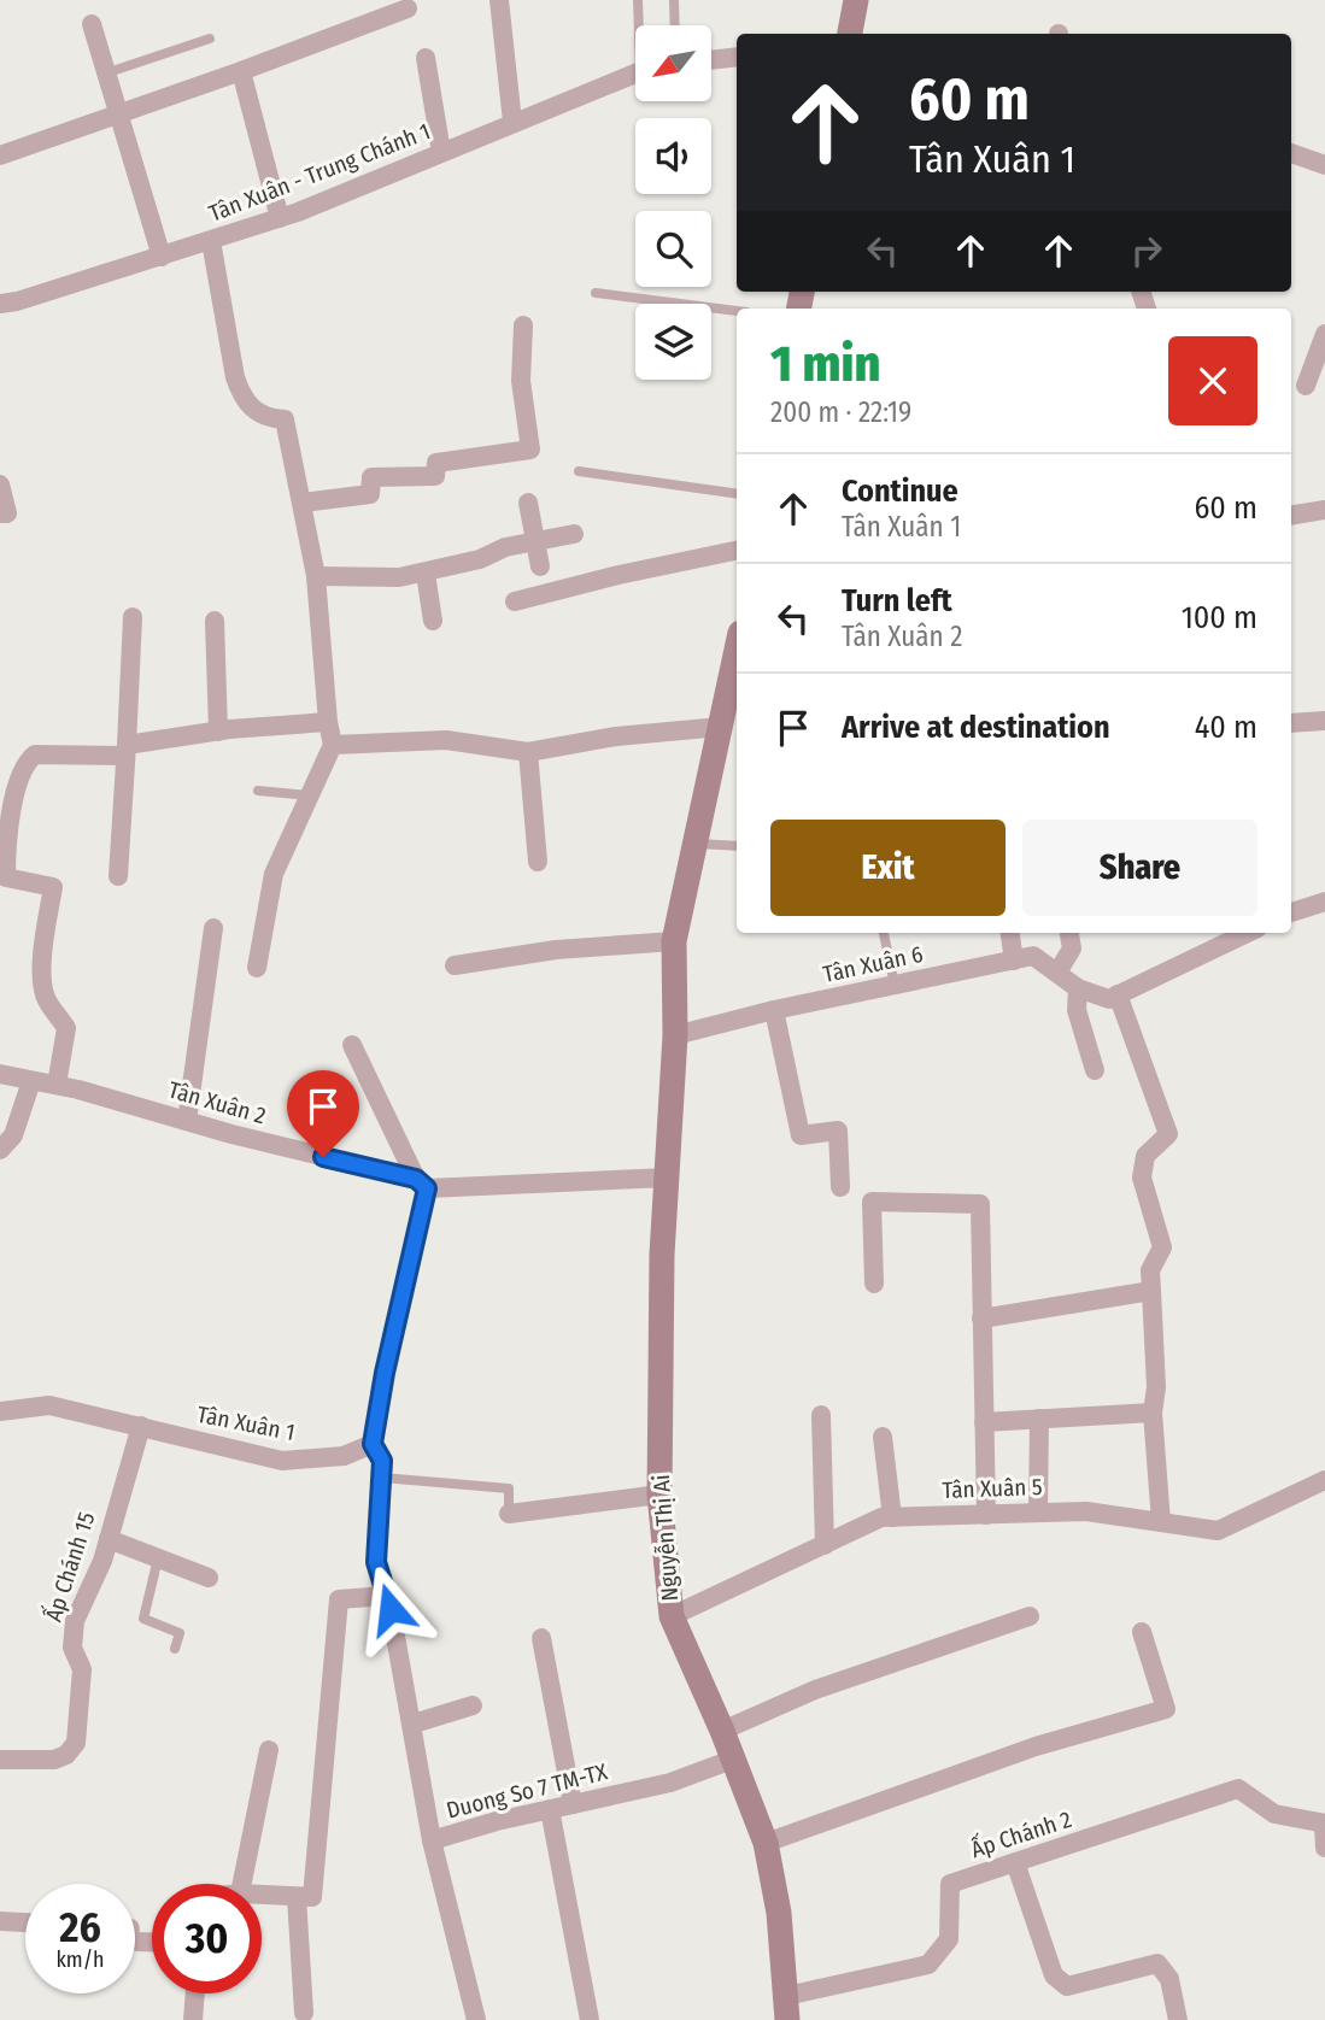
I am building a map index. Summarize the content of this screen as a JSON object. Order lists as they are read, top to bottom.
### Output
{
  "streets": {
    "street": [
      "Tân Xuân - Trung Chánh 1",
      "Tân Xuân 6",
      "Tân Xuân 2",
      "Tân Xuân 1",
      "Tân Xuân 5",
      "Nguyễn Thị Ai",
      "Ấp Chánh 15",
      "Duong So 7 TM-TX",
      "Ấp Chánh 2"
    ]
  },
  "crossings": [
    ["Tân Xuân 6", "Nguyễn Thị Ai"],
    ["Tân Xuân 2", "Nguyễn Thị Ai"],
    ["Tân Xuân 1", "Ấp Chánh 15"],
    ["Tân Xuân 1", "Duong So 7 TM-TX"],
    ["Tân Xuân 5", "Nguyễn Thị Ai"],
    ["Nguyễn Thị Ai", "Duong So 7 TM-TX"],
    ["Nguyễn Thị Ai", "Ấp Chánh 2"]
  ],
  "north": "bottom left",
  "page": {
    "turn": ["60 m", "Tân Xuân 1"],
    "heading": ["1 min", "200 m · 22:19"],
    "list": [
      {
        "name": "Continue",
        "note": "Tân Xuân 1",
        "value": "60 m"
      },
      {
        "name": "Turn left",
        "note": "Tân Xuân 2",
        "value": "100 m"
      },
      {
        "name": "Arrive at destination",
        "value": "40 m"
      }
    ],
    "buttons": ["Exit", "Share"],
    "speed": "26 km/h",
    "limit": "30"
  }
}
